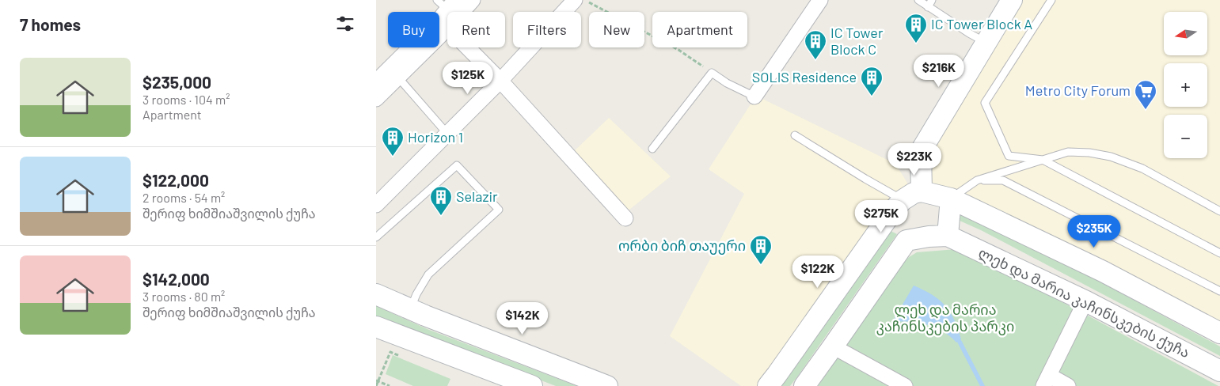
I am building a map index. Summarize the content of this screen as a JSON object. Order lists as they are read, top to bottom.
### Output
{
  "streets": {
    "main road": ["ლეხ და მარია კაჩინსკების ქუჩა"]
  },
  "parks": ["ლეხ და მარია კაჩინსკების პარკი"],
  "places": {
    "building": [
      "IC Tower Block A",
      "IC Tower Block C",
      "SOLIS Residence",
      "Horizon 1",
      "Selazir",
      "ორბი ბიჩ თაუერი"
    ],
    "supermarket": ["Metro City Forum"]
  },
  "north": "left",
  "page": {
    "heading": "7 homes",
    "map_buttons": ["+", "−"],
    "chip": [
      "Buy",
      "Rent",
      "Filters",
      "New",
      "Apartment"
    ],
    "list": [
      {
        "name": "$235,000",
        "note": "3 rooms · 104 m² · Apartment"
      },
      {
        "name": "$122,000",
        "note": "2 rooms · 54 m² · შერიფ ხიმშიაშვილის ქუჩა"
      },
      {
        "name": "$142,000",
        "note": "3 rooms · 80 m² · შერიფ ხიმშიაშვილის ქუჩა"
      }
    ],
    "price": [
      "$216K",
      "$125K",
      "$223K",
      "$275K",
      "$235K",
      "$122K",
      "$142K"
    ]
  }
}
